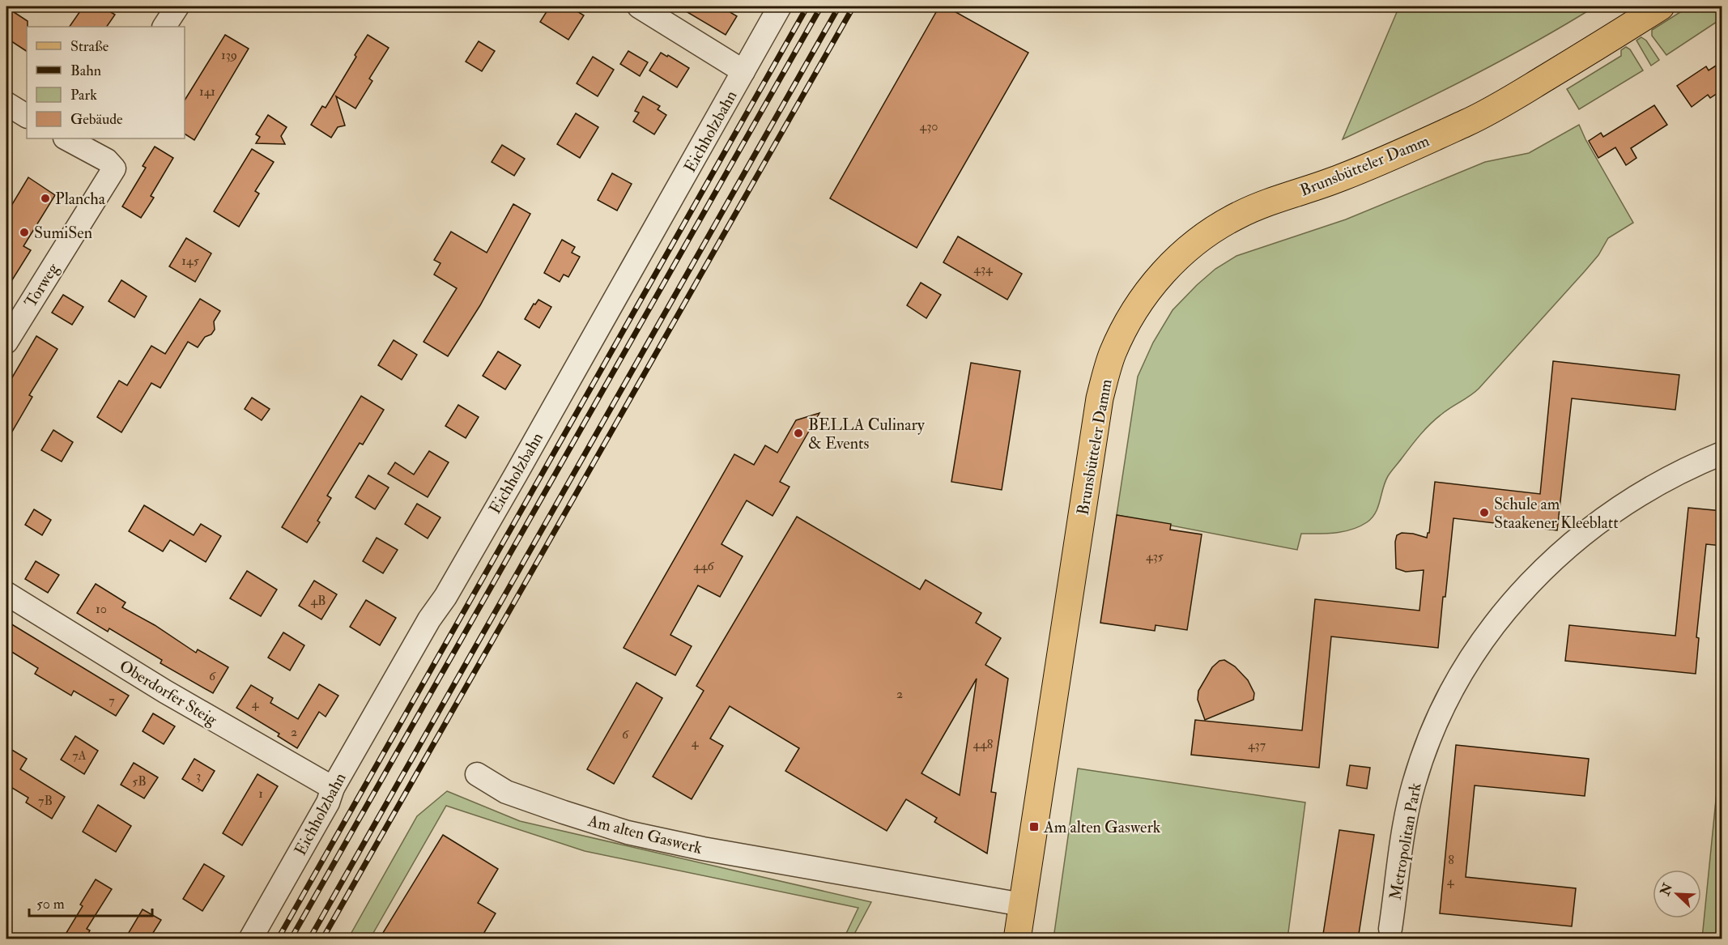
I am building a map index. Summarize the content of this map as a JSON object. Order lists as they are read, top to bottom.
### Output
{
  "streets": {
    "main road": ["Brunsbütteler Damm"],
    "street": [
      "Eichholzbahn",
      "Torweg",
      "Oberdorfer Steig",
      "Am alten Gaswerk",
      "Metropolitan Park"
    ]
  },
  "crossings": [
    ["Eichholzbahn", "Oberdorfer Steig"],
    ["Brunsbütteler Damm", "Am alten Gaswerk"]
  ],
  "places": {
    "other": [
      "Plancha",
      "SumiSen",
      "BELLA Culinary & Events",
      "Schule am Staakener Kleeblatt"
    ],
    "transit": ["Am alten Gaswerk"]
  },
  "house_numbers": [
    "139",
    "141",
    "430",
    "145",
    "434",
    "435",
    "446",
    "4B",
    "10",
    "6",
    "2",
    "7",
    "4",
    "2",
    "6",
    "4",
    "448",
    "437",
    "7A",
    "3",
    "5B",
    "1",
    "7B",
    "8",
    "4"
  ],
  "legend": [
    "Straße",
    "Bahn",
    "Park",
    "Gebäude"
  ],
  "scale_bar": "50 m",
  "north": "top left"
}
